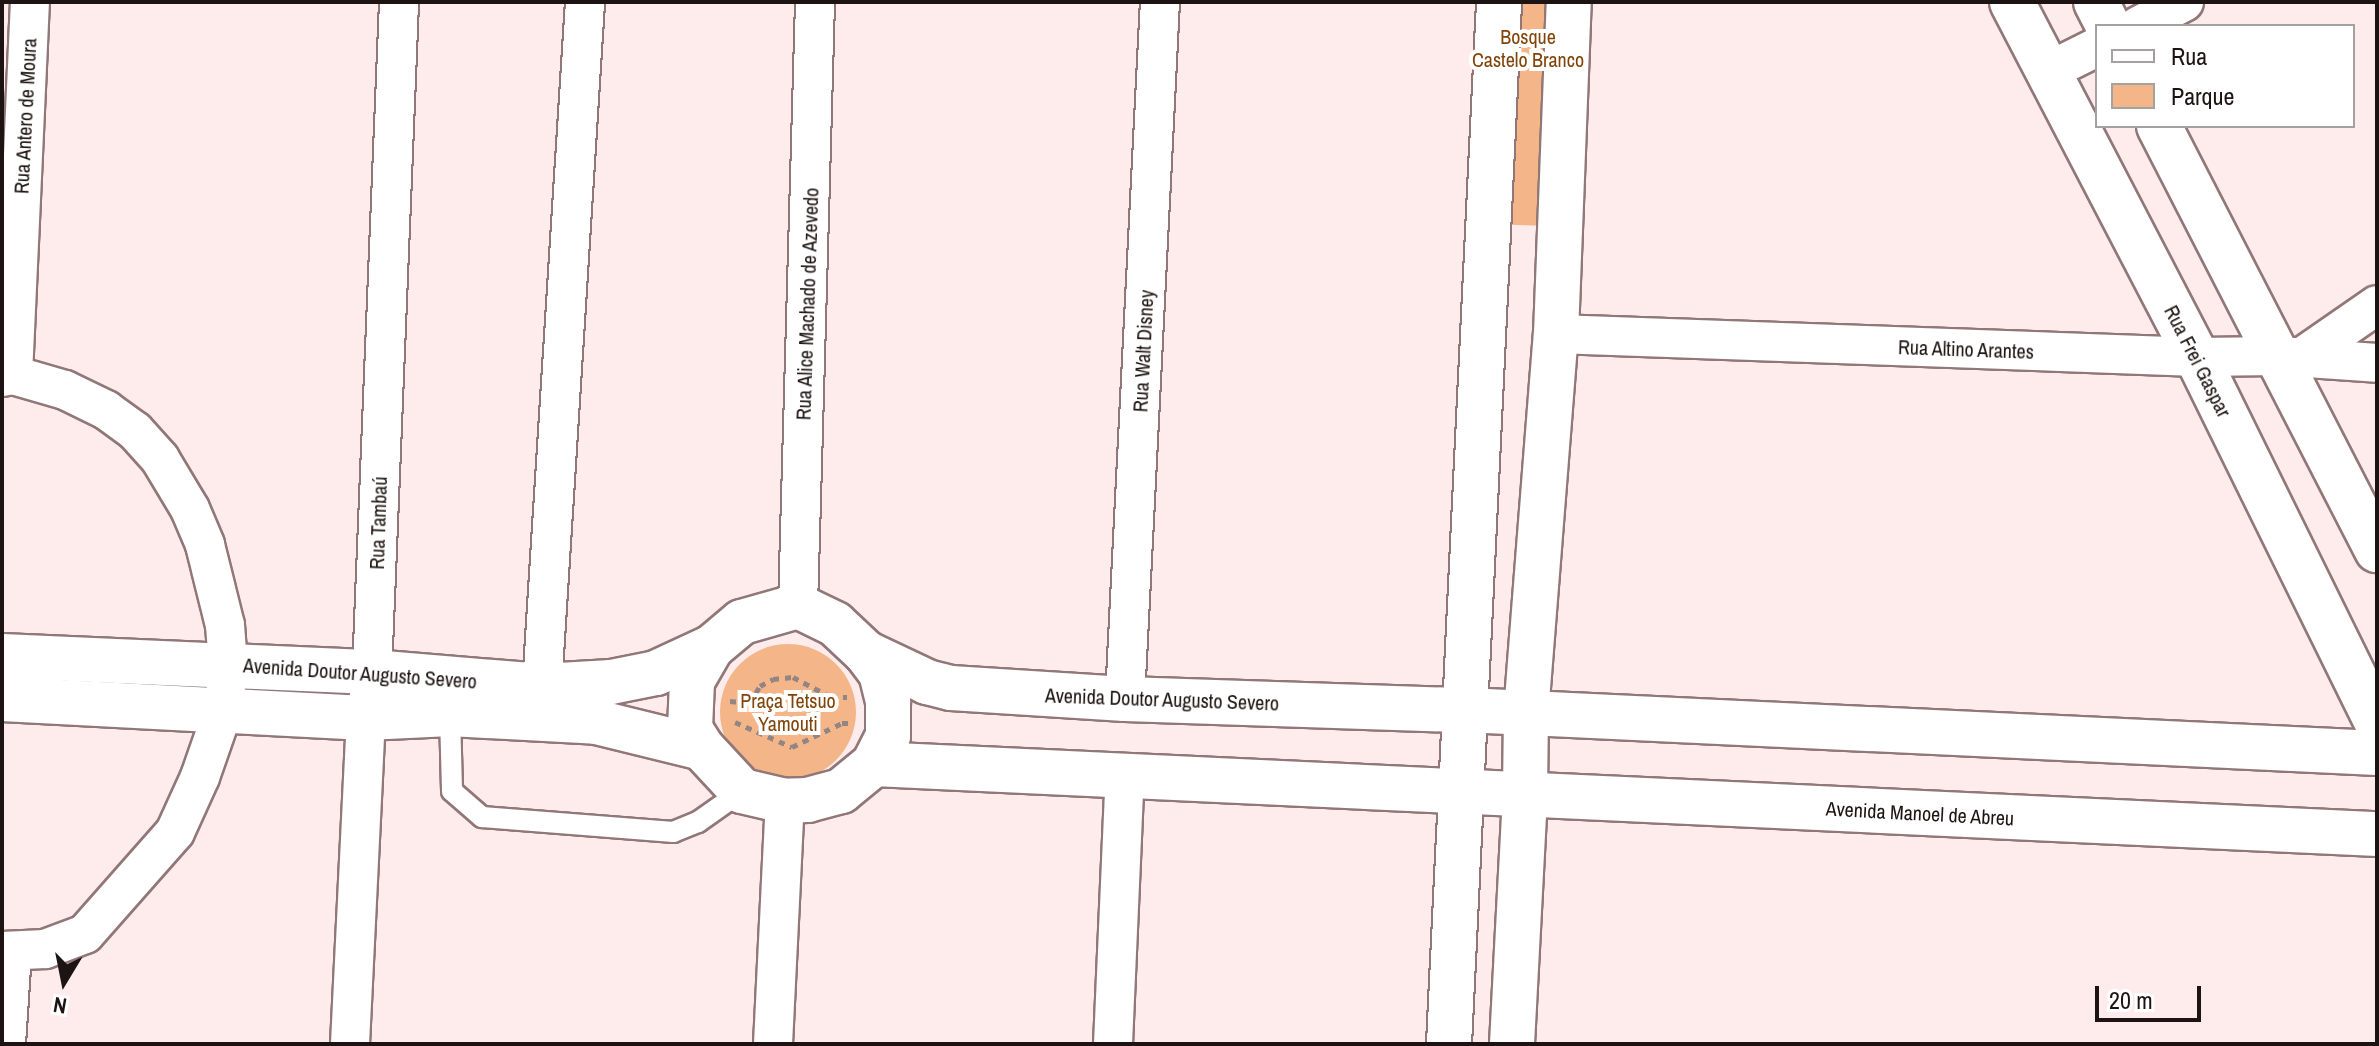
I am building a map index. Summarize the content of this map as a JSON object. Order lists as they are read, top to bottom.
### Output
{
  "streets": {
    "street": [
      "Rua Antero de Moura",
      "Rua Alice Machado de Azevedo",
      "Rua Altino Arantes",
      "Rua Walt Disney",
      "Rua Frei Gaspar",
      "Rua Tambaú",
      "Avenida Doutor Augusto Severo",
      "Avenida Manoel de Abreu"
    ]
  },
  "crossings": [
    ["Rua Alice Machado de Azevedo", "Avenida Doutor Augusto Severo"],
    ["Rua Altino Arantes", "Rua Frei Gaspar"],
    ["Rua Walt Disney", "Avenida Doutor Augusto Severo"],
    ["Rua Tambaú", "Avenida Doutor Augusto Severo"]
  ],
  "parks": ["Bosque Castelo Branco", "Praça Tetsuo Yamouti"],
  "legend": ["Rua", "Parque"],
  "scale_bar": "20 m",
  "north": "bottom"
}
